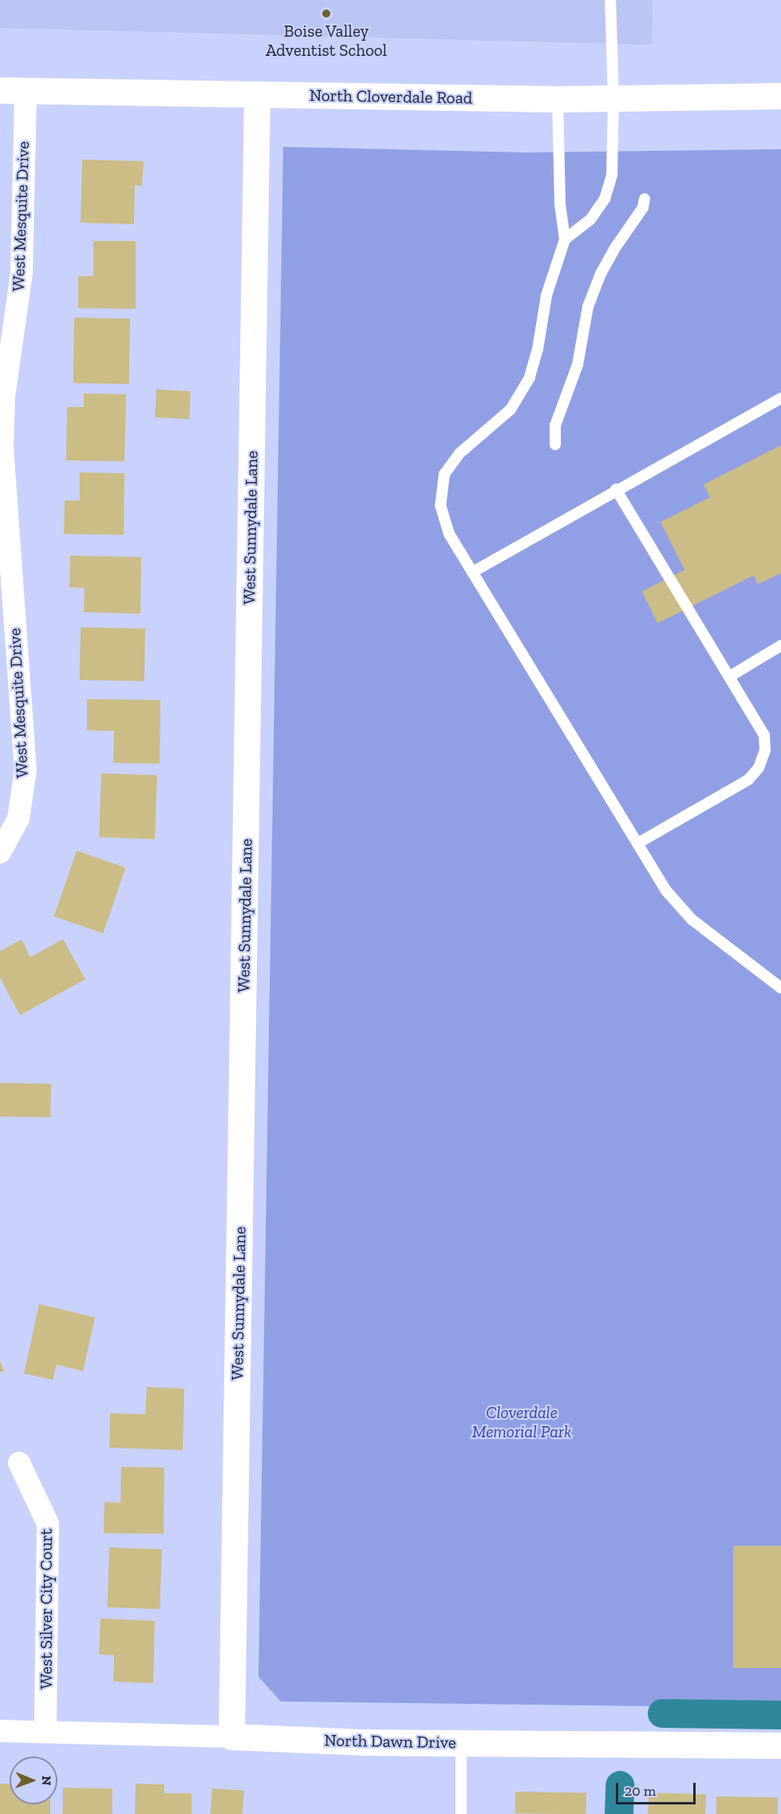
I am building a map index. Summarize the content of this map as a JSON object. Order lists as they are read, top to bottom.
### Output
{
  "streets": {
    "street": [
      "North Cloverdale Road",
      "West Mesquite Drive",
      "West Sunnydale Lane",
      "West Silver City Court",
      "North Dawn Drive"
    ]
  },
  "crossings": [
    ["North Cloverdale Road", "West Mesquite Drive"],
    ["North Cloverdale Road", "West Sunnydale Lane"],
    ["West Sunnydale Lane", "North Dawn Drive"],
    ["West Silver City Court", "North Dawn Drive"]
  ],
  "parks": ["Cloverdale Memorial Park"],
  "places": ["Boise Valley Adventist School"],
  "scale_bar": "20 m",
  "north": "right"
}
